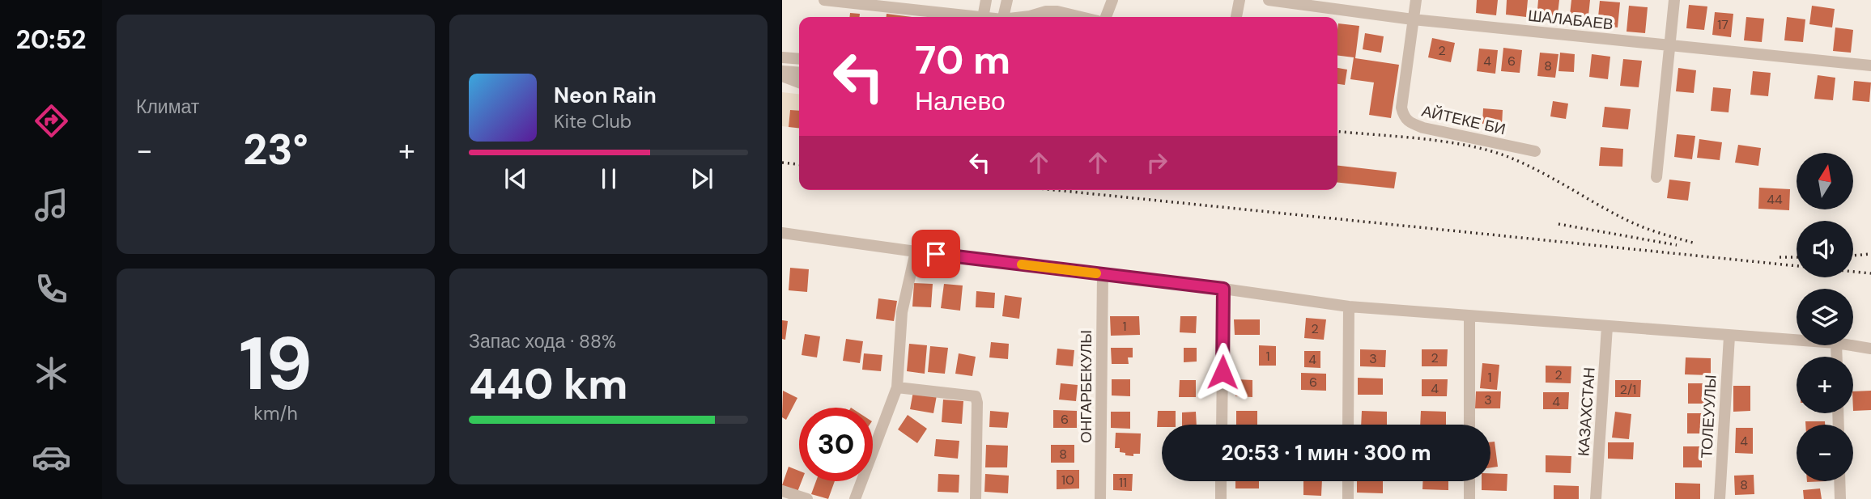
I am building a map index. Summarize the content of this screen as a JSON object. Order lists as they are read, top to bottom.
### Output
{
  "streets": {
    "street": [
      "ШАЛАБАЕВ",
      "АЙТЕКЕ БИ",
      "ОНГАРБЕКУЛЫ",
      "КАЗАХСТАН",
      "ТОЛЕУУЛЫ"
    ]
  },
  "crossings": [
    ["ШАЛАБАЕВ", "АЙТЕКЕ БИ"]
  ],
  "house_numbers": [
    "17",
    "2",
    "4",
    "6",
    "8",
    "44",
    "1",
    "2",
    "1",
    "2",
    "3",
    "4",
    "2",
    "1",
    "6",
    "4",
    "2/1",
    "3",
    "4",
    "6",
    "4",
    "8",
    "10",
    "11",
    "8"
  ],
  "north": "top",
  "page": {
    "tabs": "20:52",
    "tile": [
      "Климат",
      ["19", "km/h"],
      ["Запас хода · 88%", "440 km"]
    ],
    "turn": ["70 m", "Налево"],
    "song": ["Neon Rain", "Kite Club"],
    "heat": ["−", "23°", "+"],
    "map_buttons": ["+", "−"],
    "limit": "30",
    "trip": "20:53 · 1 мин · 300 m"
  }
}
